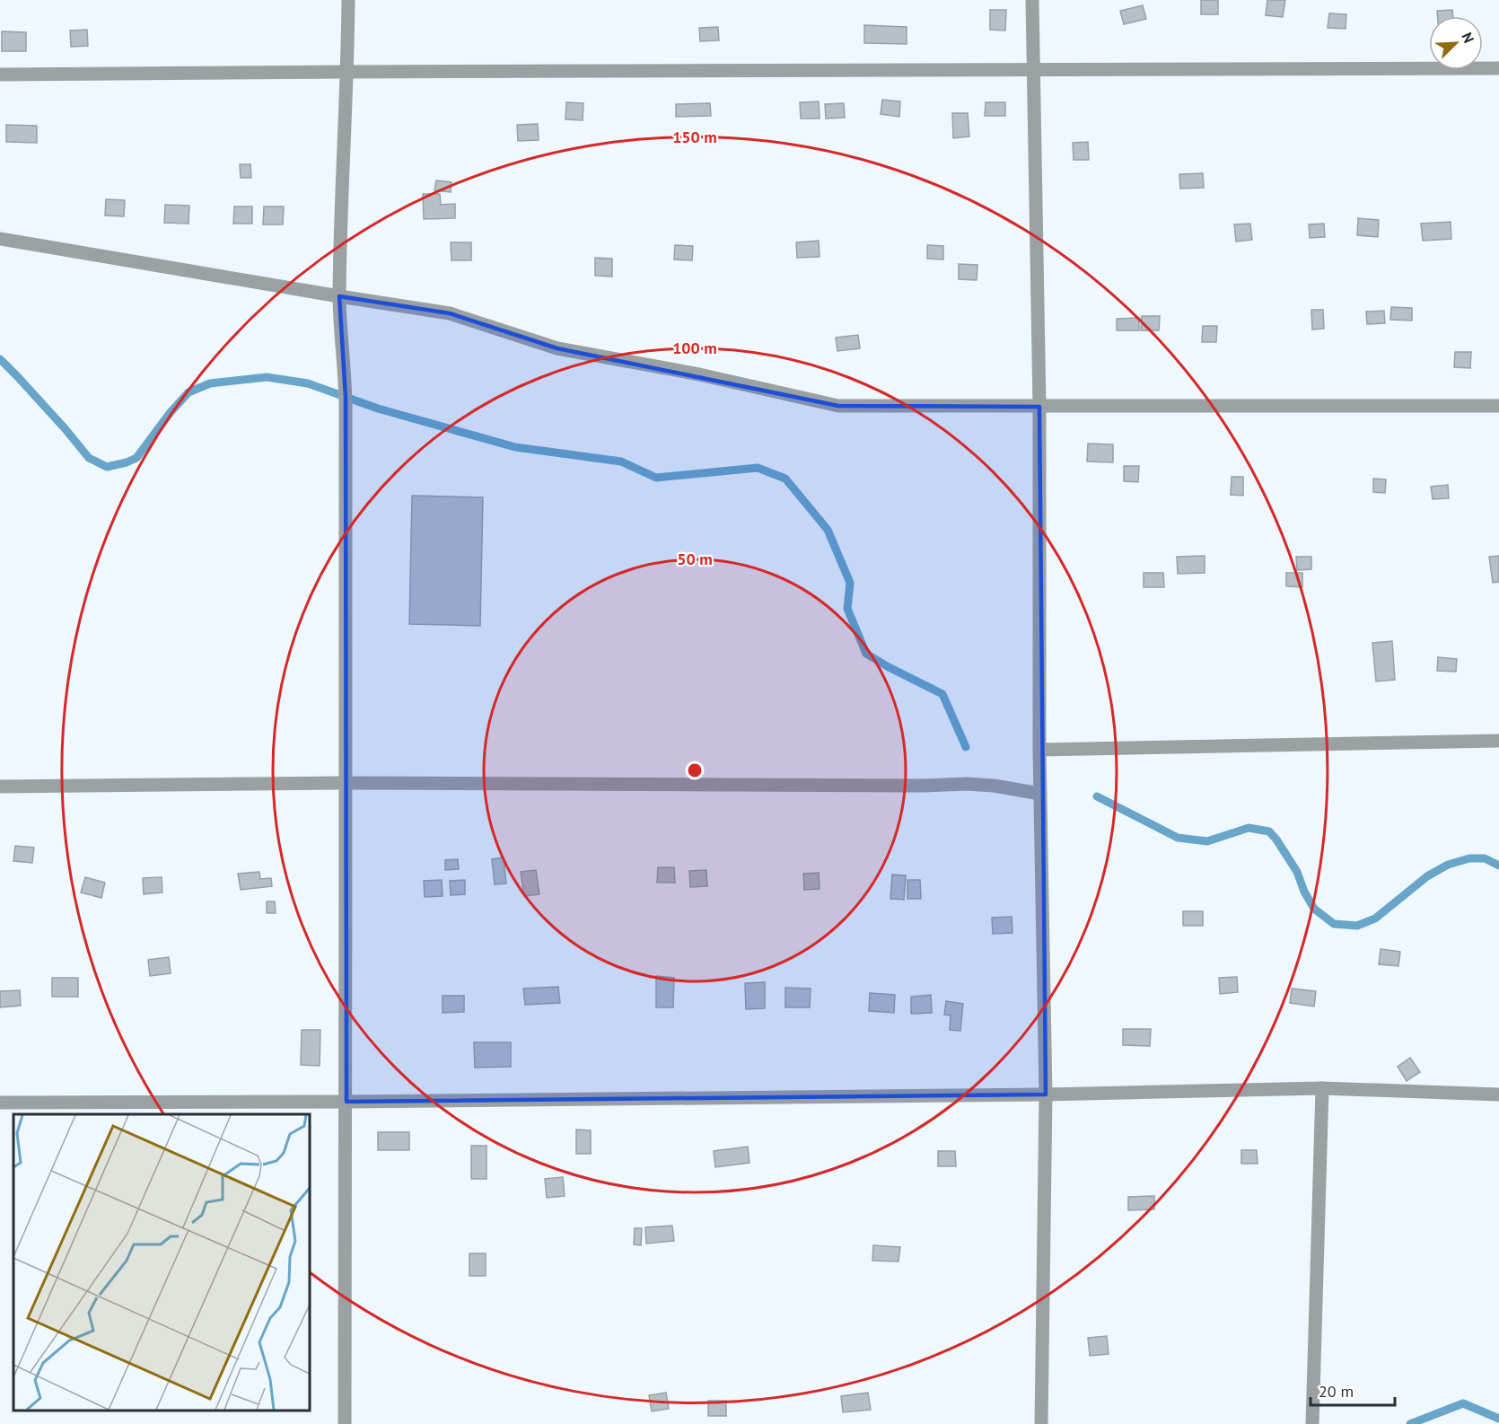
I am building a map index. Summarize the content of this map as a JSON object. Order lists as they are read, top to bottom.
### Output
{
  "scale_bar": "20 m",
  "north": "top right",
  "rings": ["150 m", "100 m", "50 m"]
}
